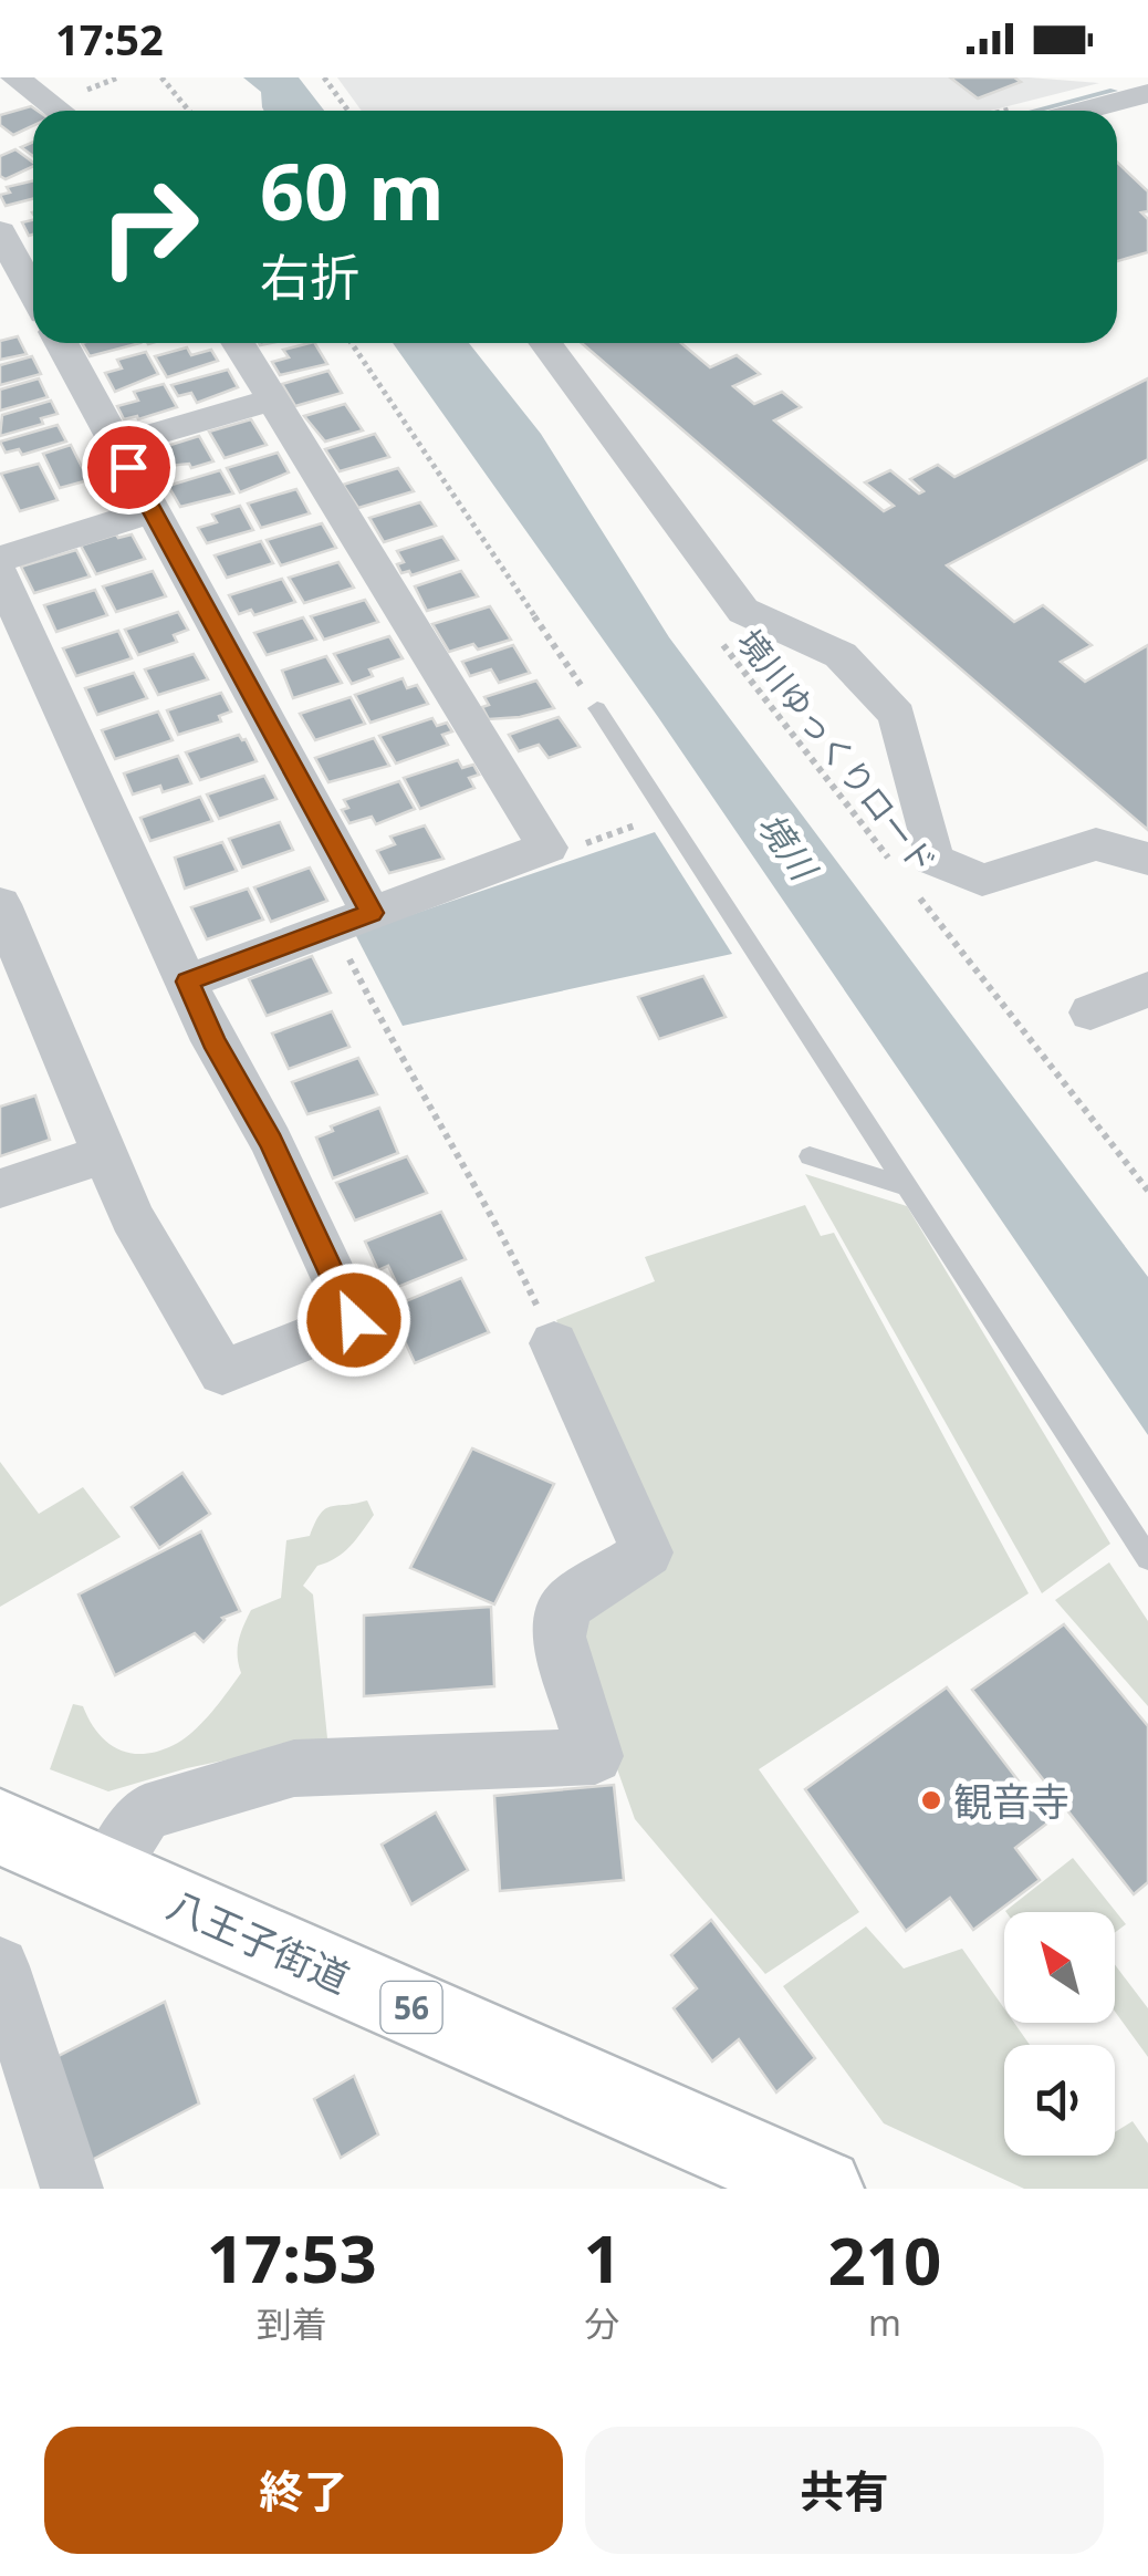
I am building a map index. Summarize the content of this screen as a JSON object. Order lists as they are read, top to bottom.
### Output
{
  "streets": {
    "main road": ["八王子街道", "56"],
    "path": ["境川ゆっくりロード"]
  },
  "water": ["境川"],
  "places": ["観音寺"],
  "north": "top left",
  "page": {
    "status": "17:52",
    "turn": ["60 m", "右折"],
    "eta": [
      "17:53",
      "到着",
      "1",
      "分",
      "210",
      "m"
    ],
    "buttons": ["終了", "共有"]
  }
}
